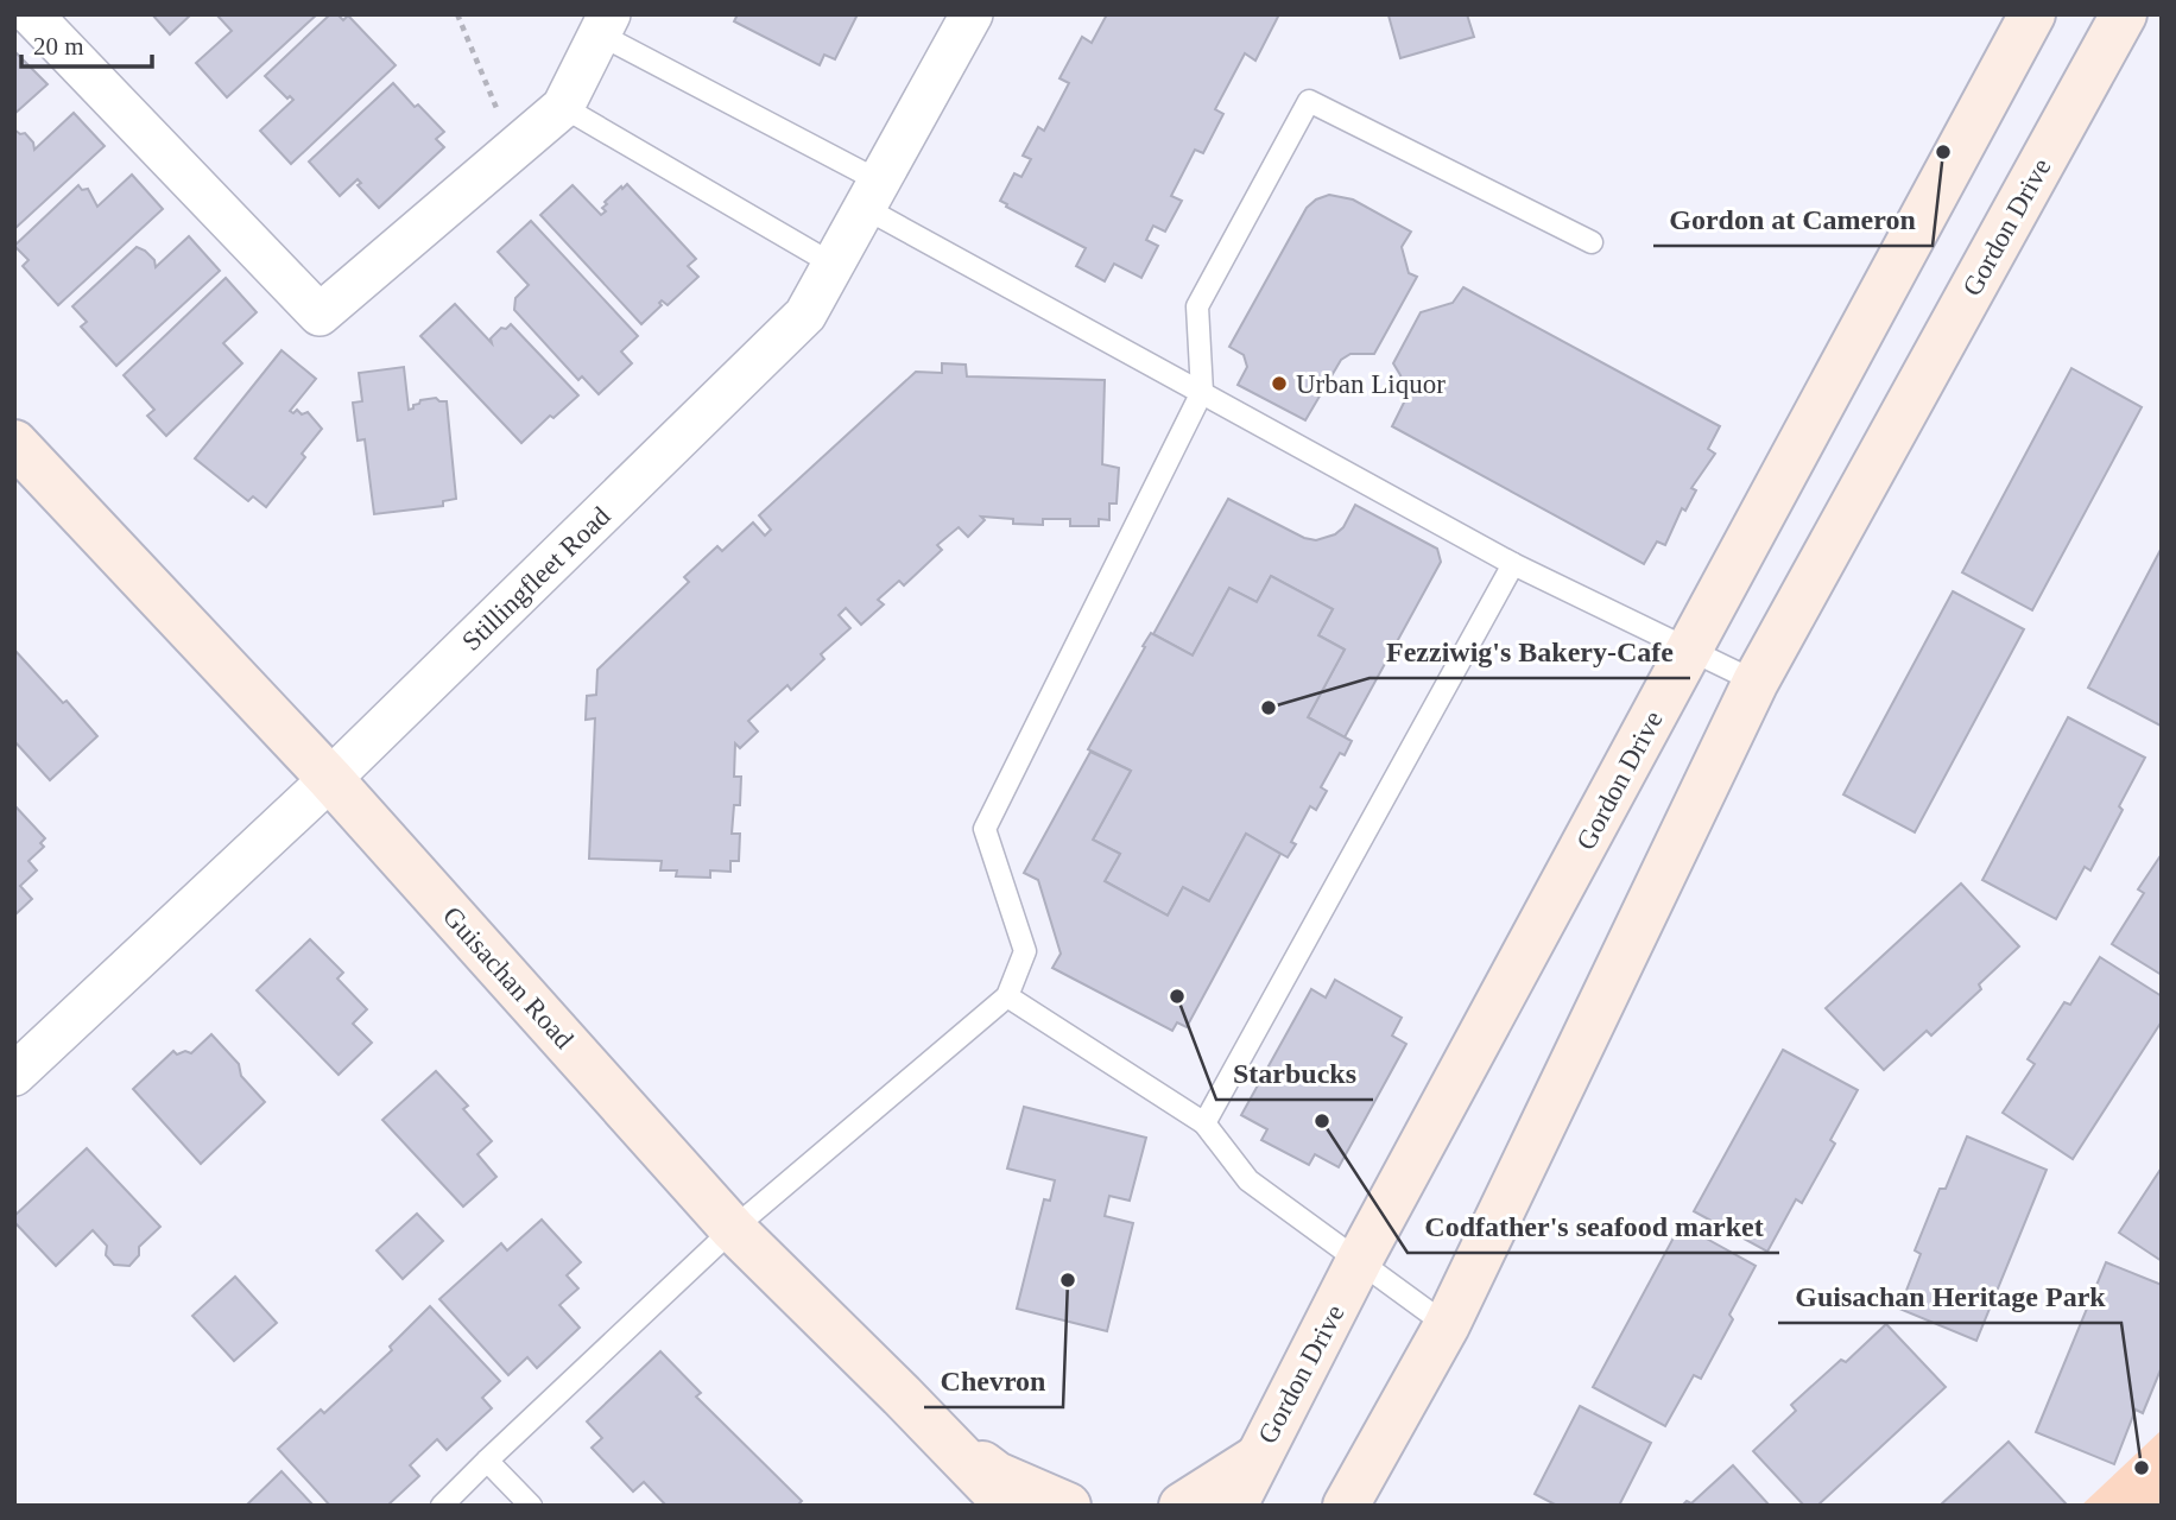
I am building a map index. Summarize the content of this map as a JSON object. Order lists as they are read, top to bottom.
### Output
{
  "streets": {
    "main road": ["Gordon Drive", "Guisachan Road"],
    "street": ["Stillingfleet Road"]
  },
  "crossings": [
    ["Stillingfleet Road", "Guisachan Road"]
  ],
  "places": [
    "Gordon at Cameron",
    "Urban Liquor",
    "Fezziwig's Bakery-Cafe",
    "Starbucks",
    "Codfather's seafood market",
    "Chevron",
    "Guisachan Heritage Park"
  ],
  "scale_bar": "20 m"
}
